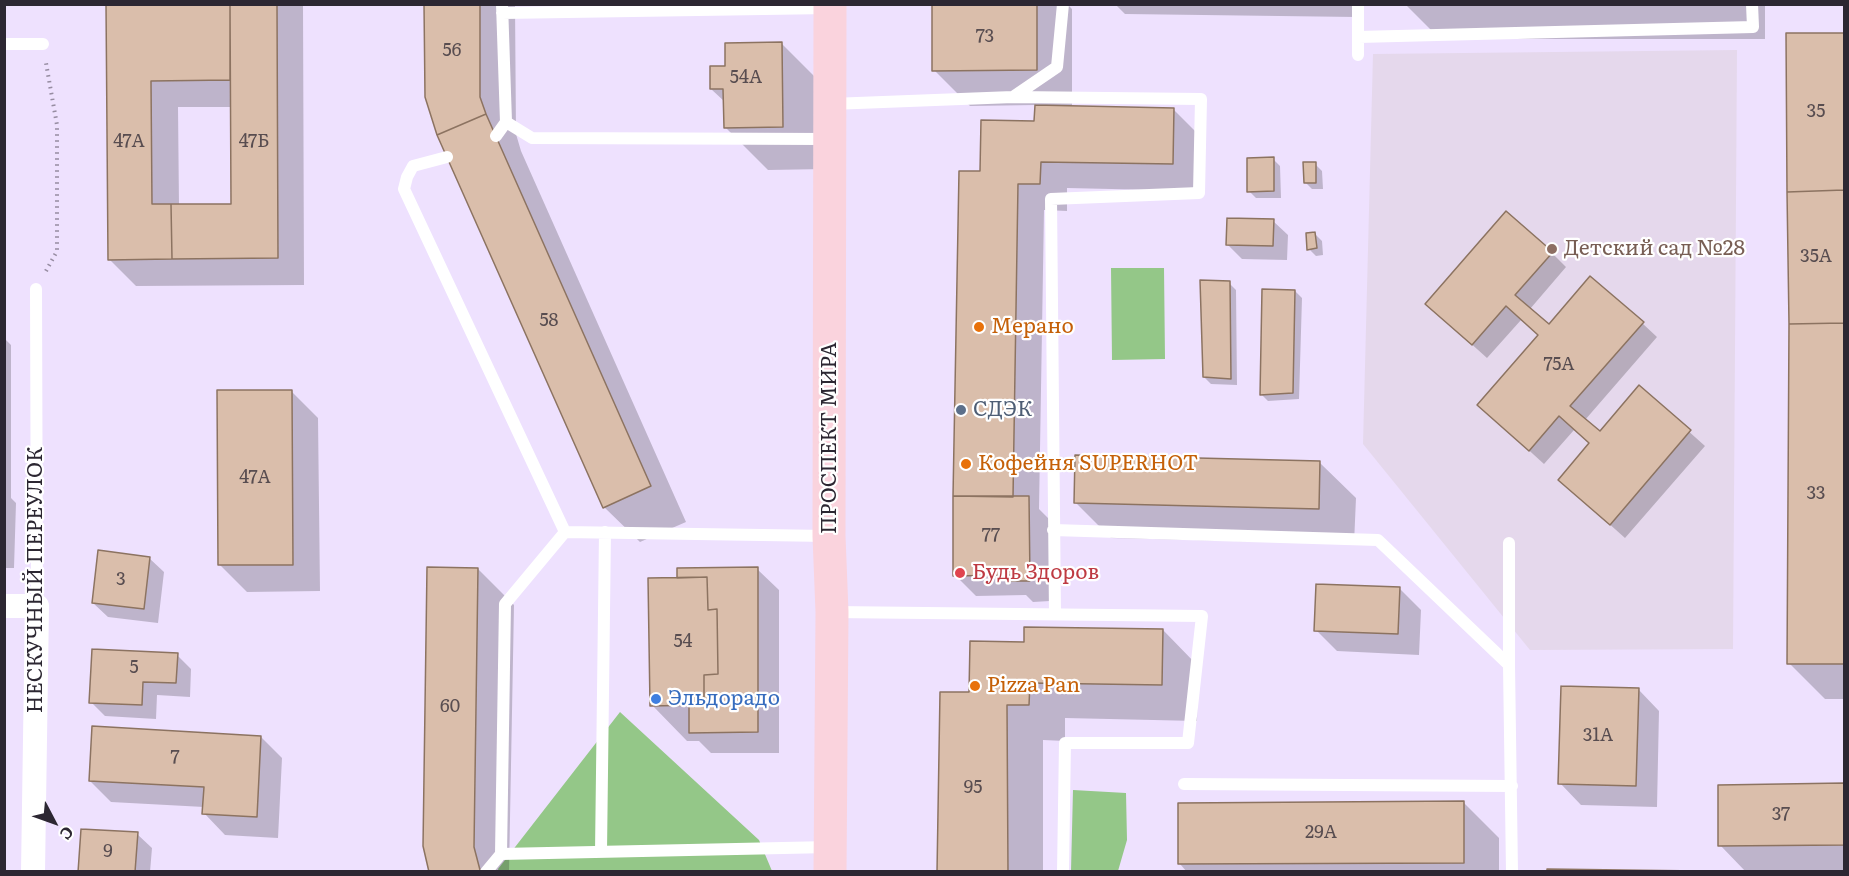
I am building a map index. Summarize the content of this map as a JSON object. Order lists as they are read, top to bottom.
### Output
{
  "streets": {
    "main road": ["ПРОСПЕКТ МИРА"],
    "street": ["НЕСКУЧНЫЙ ПЕРЕУЛОК"]
  },
  "places": [
    "Детский сад №28",
    "Мерано",
    "СДЭК",
    "Кофейня SUPERHOT",
    "Будь Здоров",
    "Pizza Pan",
    "Эльдорадо"
  ],
  "house_numbers": [
    "73",
    "56",
    "54А",
    "35",
    "47А",
    "47Б",
    "35А",
    "58",
    "75А",
    "47А",
    "33",
    "77",
    "3",
    "54",
    "5",
    "60",
    "31А",
    "7",
    "95",
    "37",
    "29А",
    "9"
  ],
  "north": "bottom right"
}
